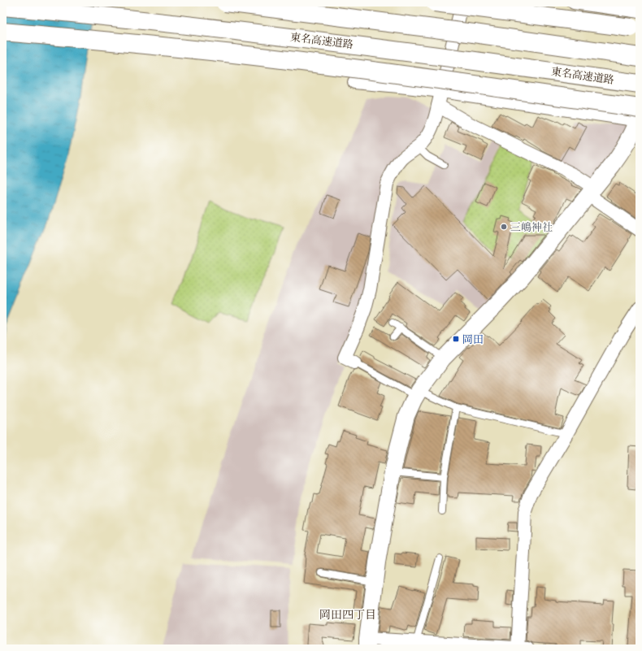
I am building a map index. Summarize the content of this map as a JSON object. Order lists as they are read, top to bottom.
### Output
{
  "streets": {
    "highway": ["東名高速道路"]
  },
  "districts": ["岡田四丁目"],
  "places": {
    "other": ["三嶋神社"],
    "transit": ["岡田"]
  }
}
